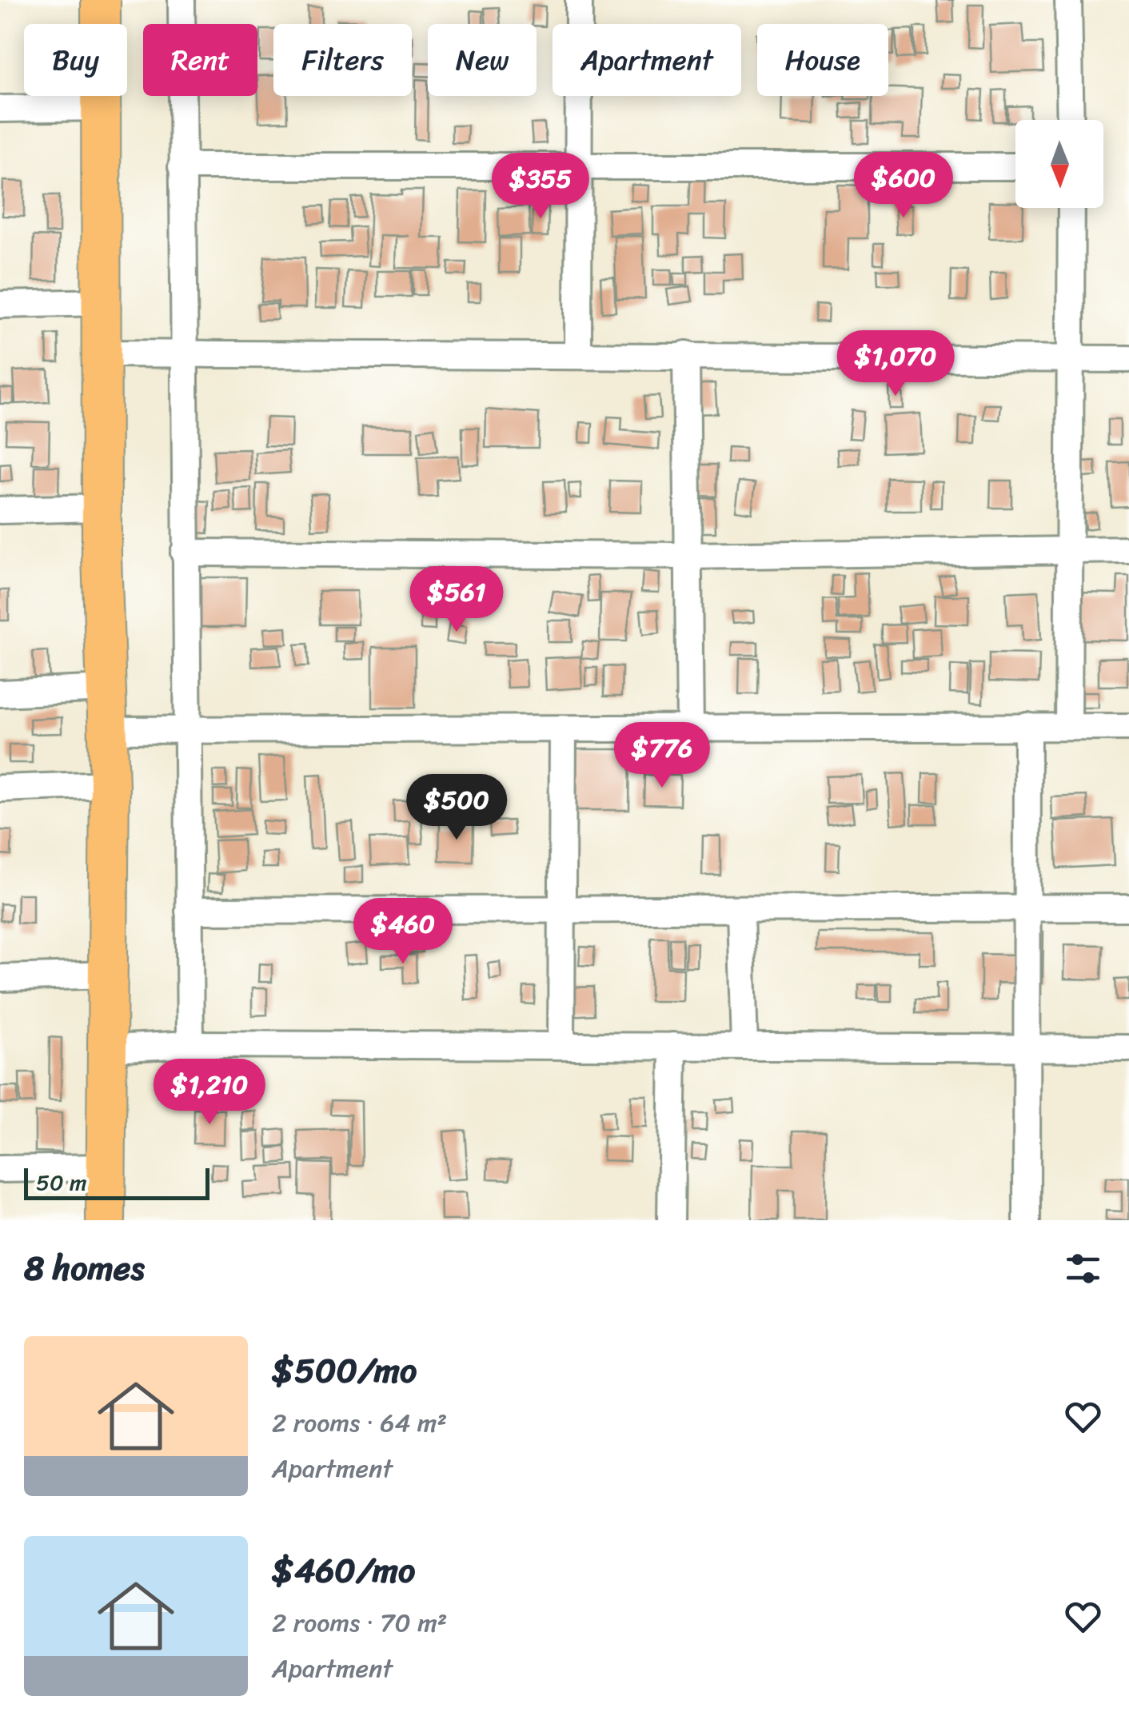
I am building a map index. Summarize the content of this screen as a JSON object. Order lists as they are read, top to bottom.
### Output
{
  "scale_bar": "50 m",
  "north": "bottom",
  "page": {
    "chip": [
      "Buy",
      "Rent",
      "Filters",
      "New",
      "Apartment",
      "House"
    ],
    "price": [
      "$600",
      "$355",
      "$1,070",
      "$561",
      "$776",
      "$500",
      "$460",
      "$1,210"
    ],
    "scale": "50 m",
    "heading": "8 homes",
    "list": [
      {
        "name": "$500/mo",
        "note": "2 rooms · 64 m² · Apartment"
      },
      {
        "name": "$460/mo",
        "note": "2 rooms · 70 m² · Apartment"
      }
    ]
  }
}
